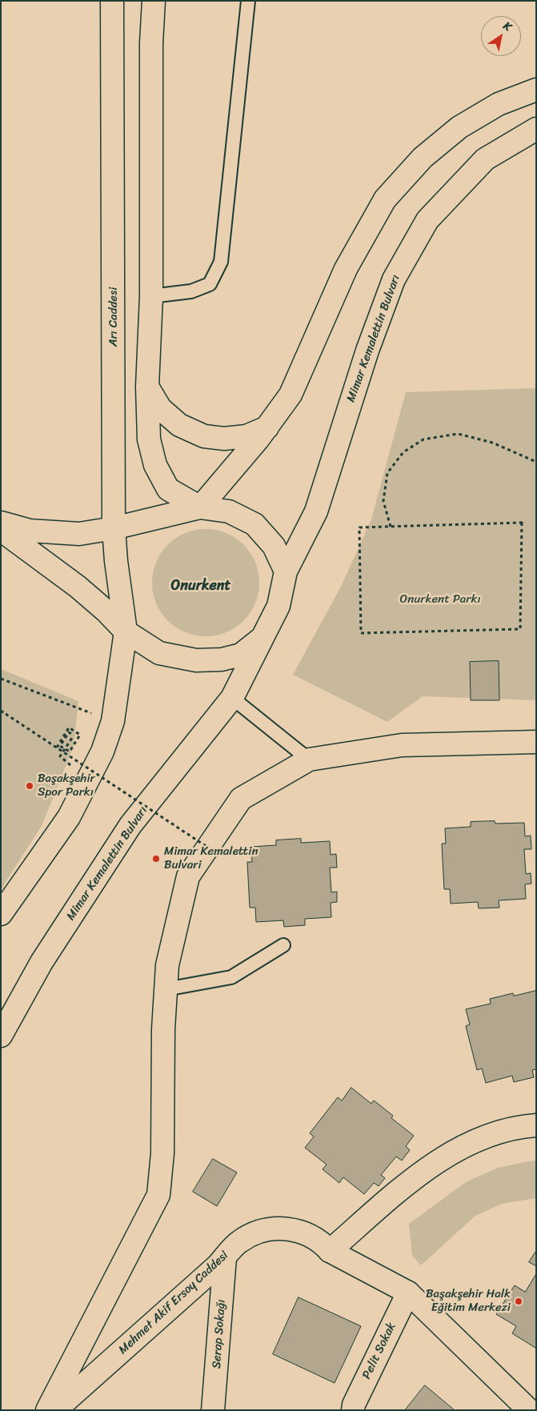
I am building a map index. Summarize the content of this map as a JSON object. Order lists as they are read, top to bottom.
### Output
{
  "streets": {
    "main road": [
      "Arı Caddesi",
      "Mimar Kemalettin Bulvarı",
      "Mehmet Akif Ersoy Caddesi",
      "Serap Sokağı",
      "Pelit Sokak"
    ]
  },
  "crossings": [
    ["Mehmet Akif Ersoy Caddesi", "Serap Sokağı"],
    ["Mehmet Akif Ersoy Caddesi", "Pelit Sokak"]
  ],
  "districts": ["Onurkent"],
  "parks": ["Onurkent Parkı"],
  "places": ["Başakşehir Spor Parkı", "Mimar Kemalettin Bulvari", "Başakşehir Halk Eğitim Merkezi"],
  "north": "top right"
}
